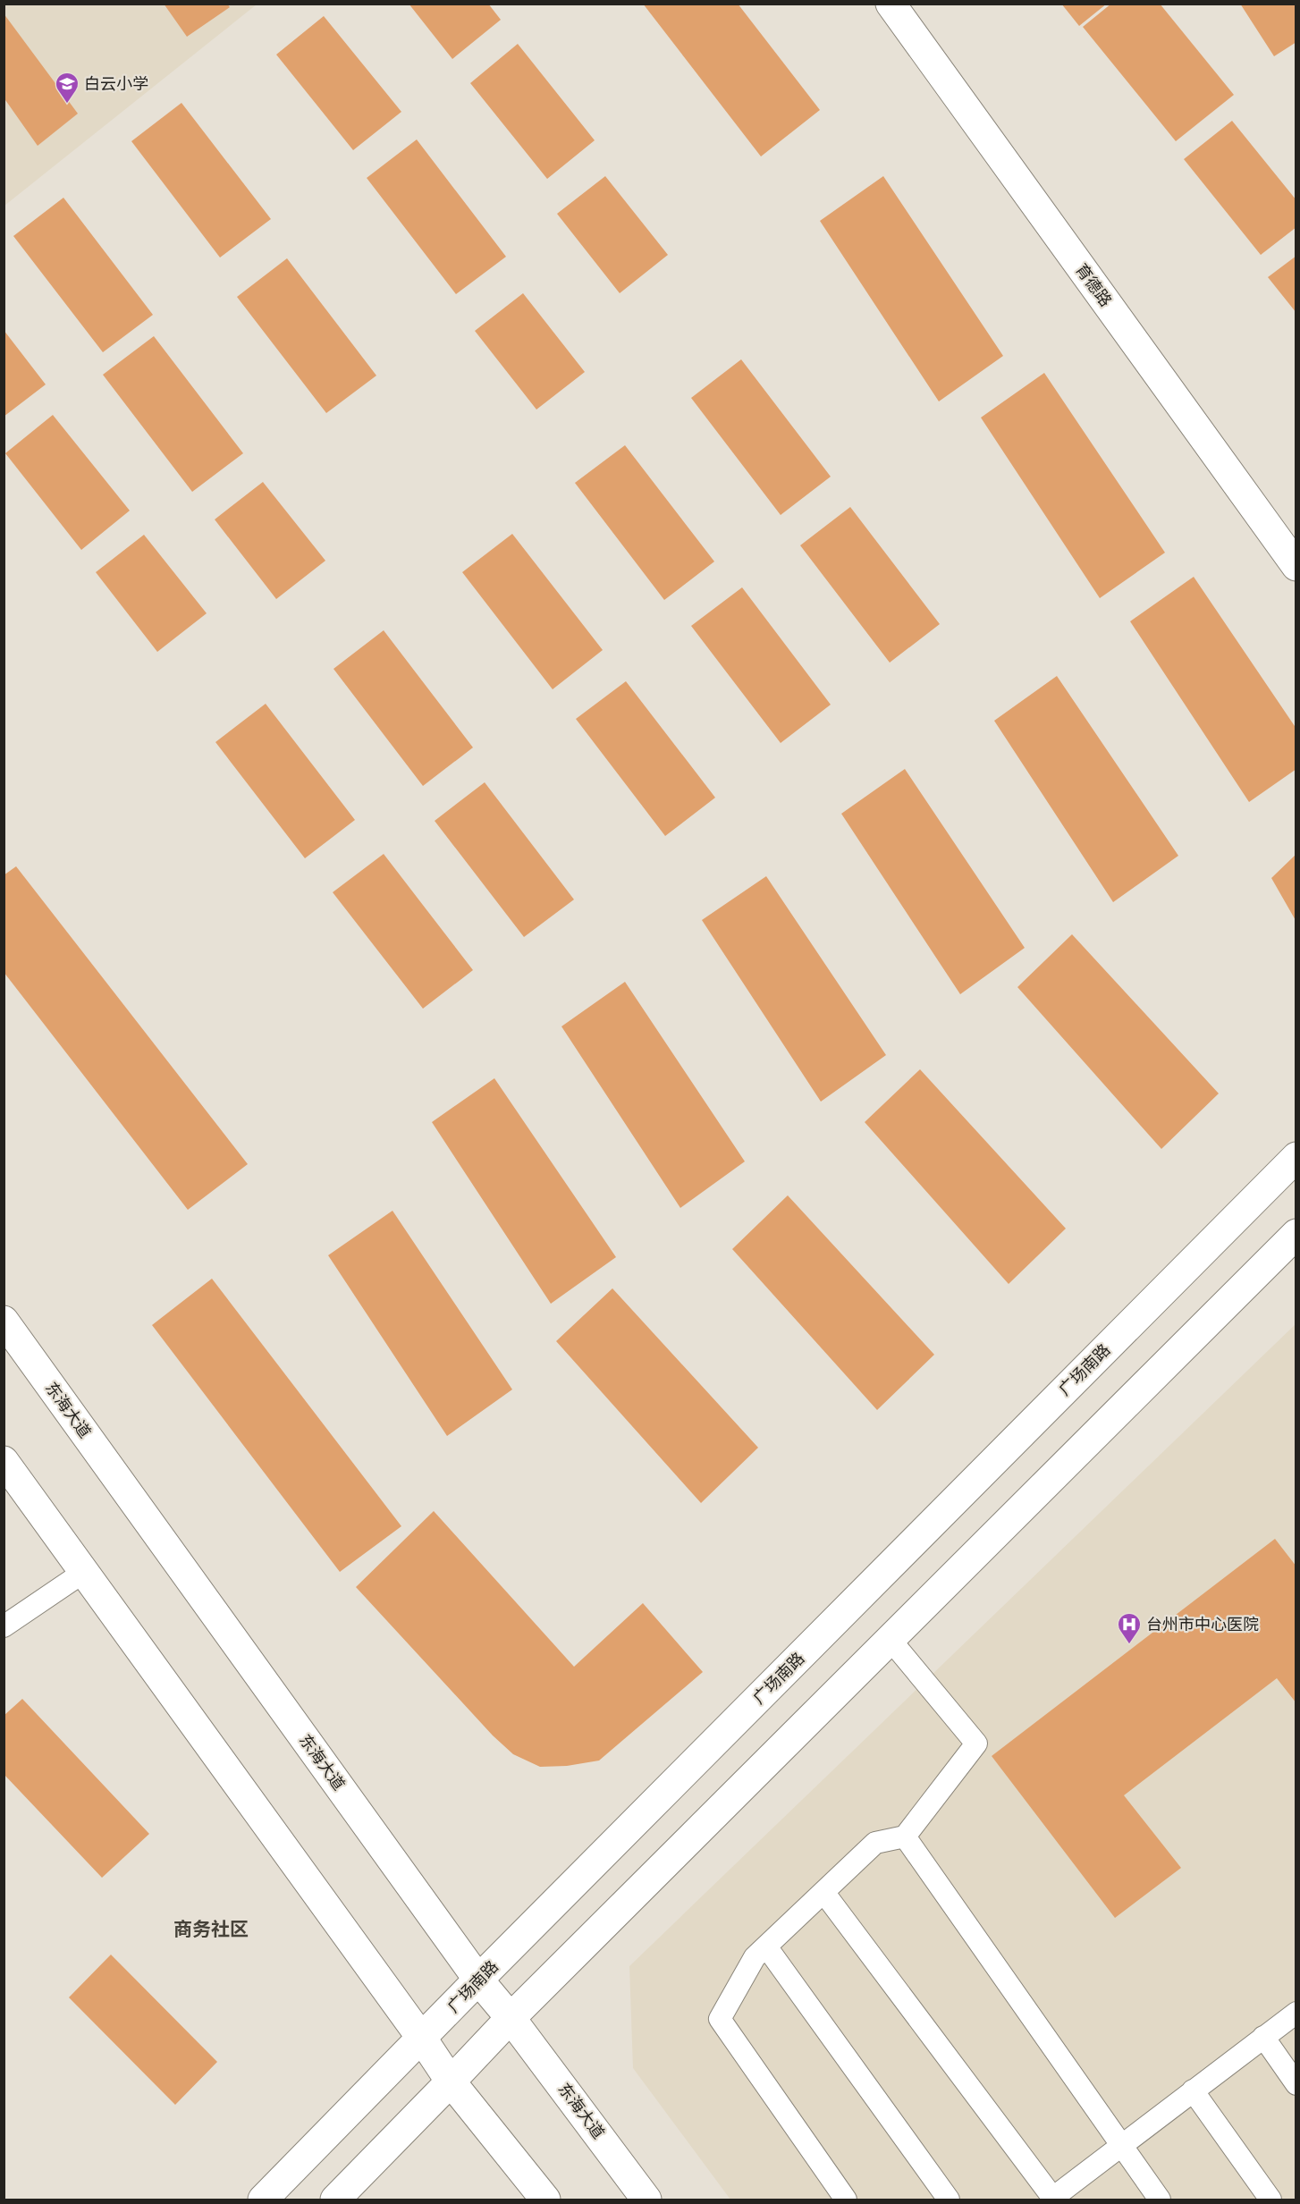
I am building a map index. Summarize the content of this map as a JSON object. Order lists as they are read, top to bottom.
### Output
{
  "streets": {
    "main road": ["育德路", "广场南路", "东海大道"]
  },
  "crossings": [
    ["广场南路", "东海大道"]
  ],
  "districts": ["商务社区"],
  "places": {
    "school or university": ["白云小学"],
    "hospital": ["台州市中心医院"]
  }
}
